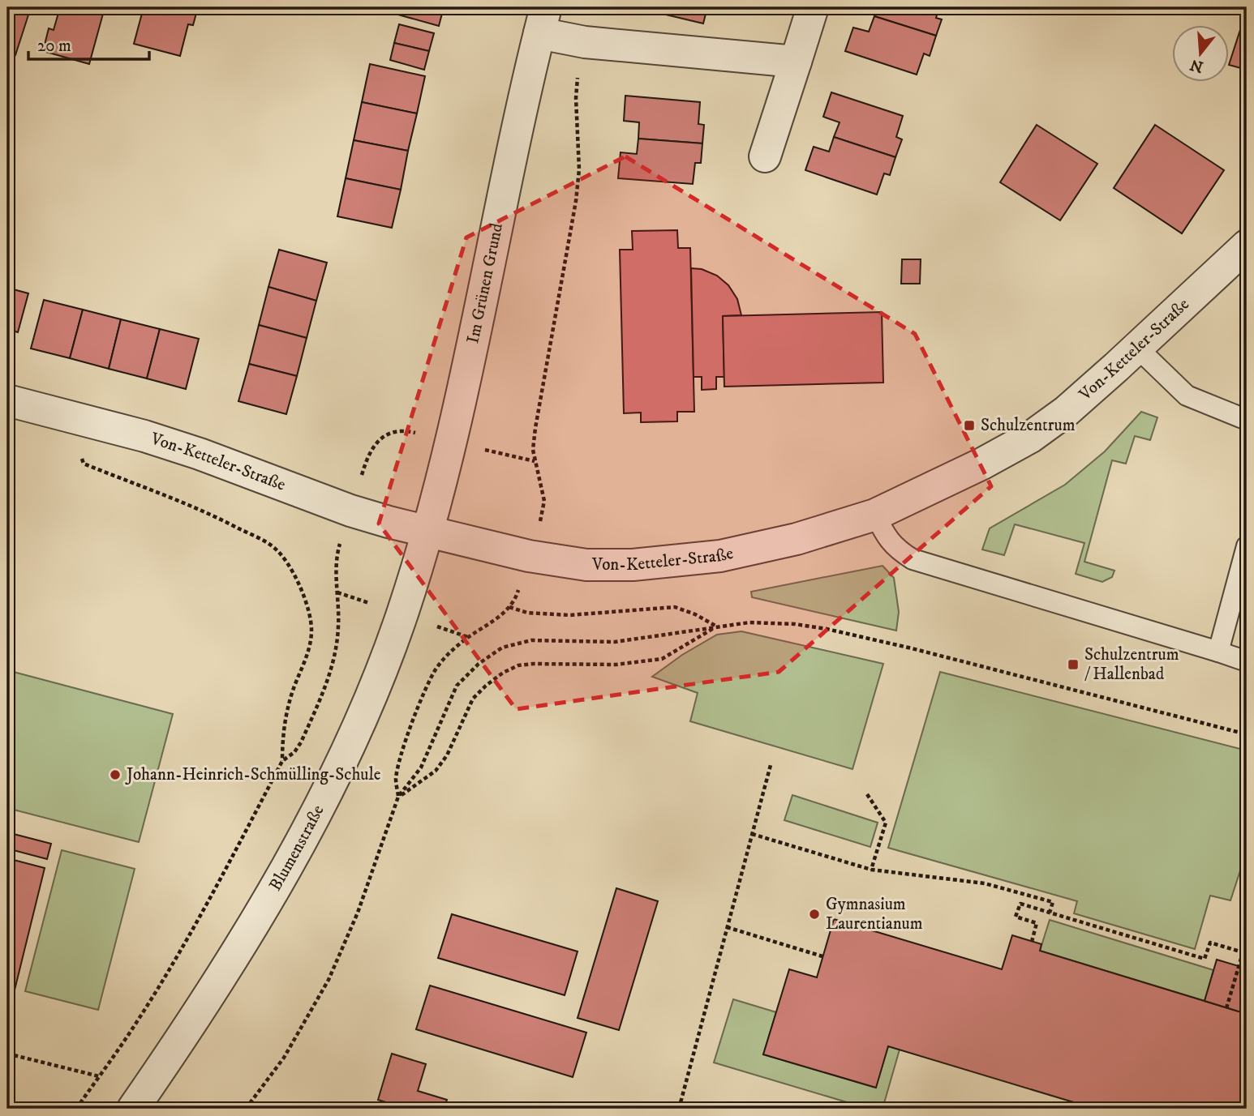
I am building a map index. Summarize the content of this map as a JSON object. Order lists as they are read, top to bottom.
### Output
{
  "streets": {
    "street": ["Im Grünen Grund", "Von-Ketteler-Straße", "Blumenstraße"]
  },
  "crossings": [
    ["Im Grünen Grund", "Von-Ketteler-Straße"],
    ["Im Grünen Grund", "Blumenstraße"],
    ["Von-Ketteler-Straße", "Blumenstraße"]
  ],
  "places": {
    "transit": ["Schulzentrum", "Schulzentrum / Hallenbad"],
    "other": ["Johann-Heinrich-Schmülling-Schule", "Gymnasium Laurentianum"]
  },
  "scale_bar": "20 m",
  "north": "bottom"
}
